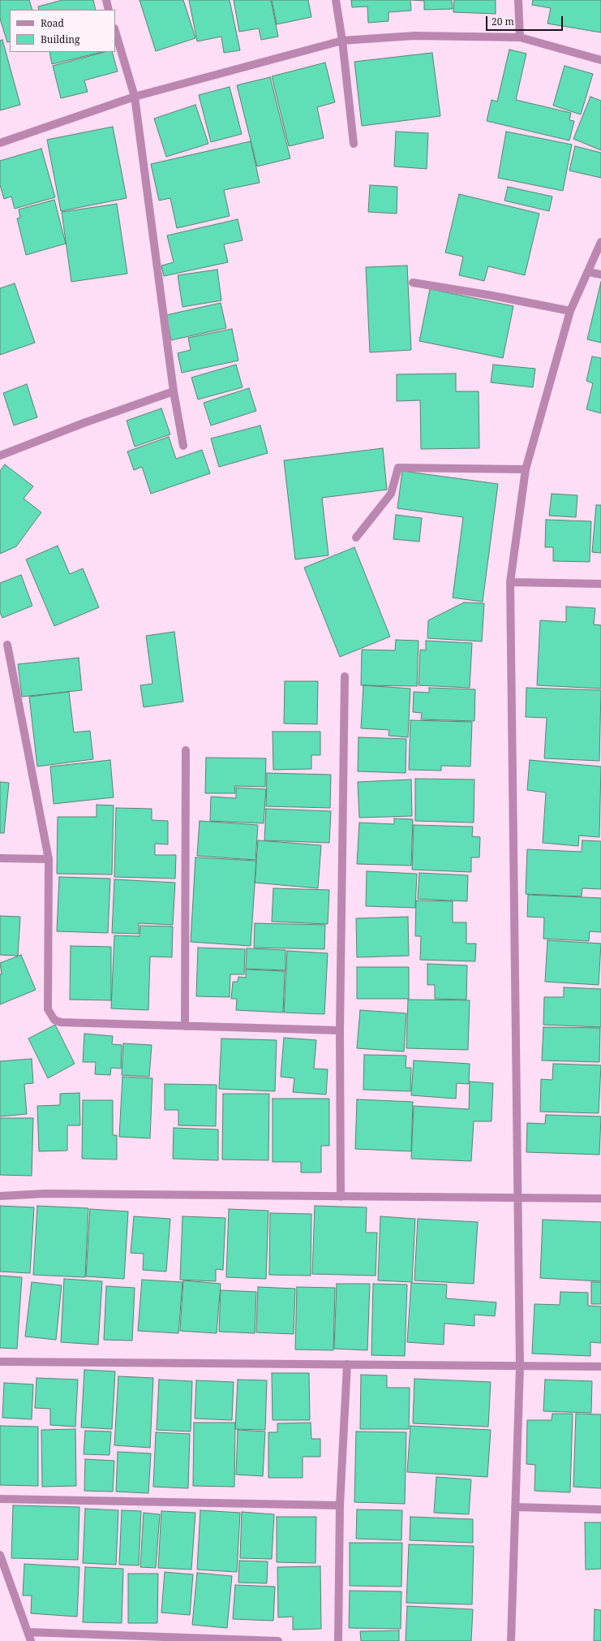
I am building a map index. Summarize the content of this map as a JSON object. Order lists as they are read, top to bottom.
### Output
{
  "legend": ["Road", "Building"],
  "scale_bar": "20 m"
}
